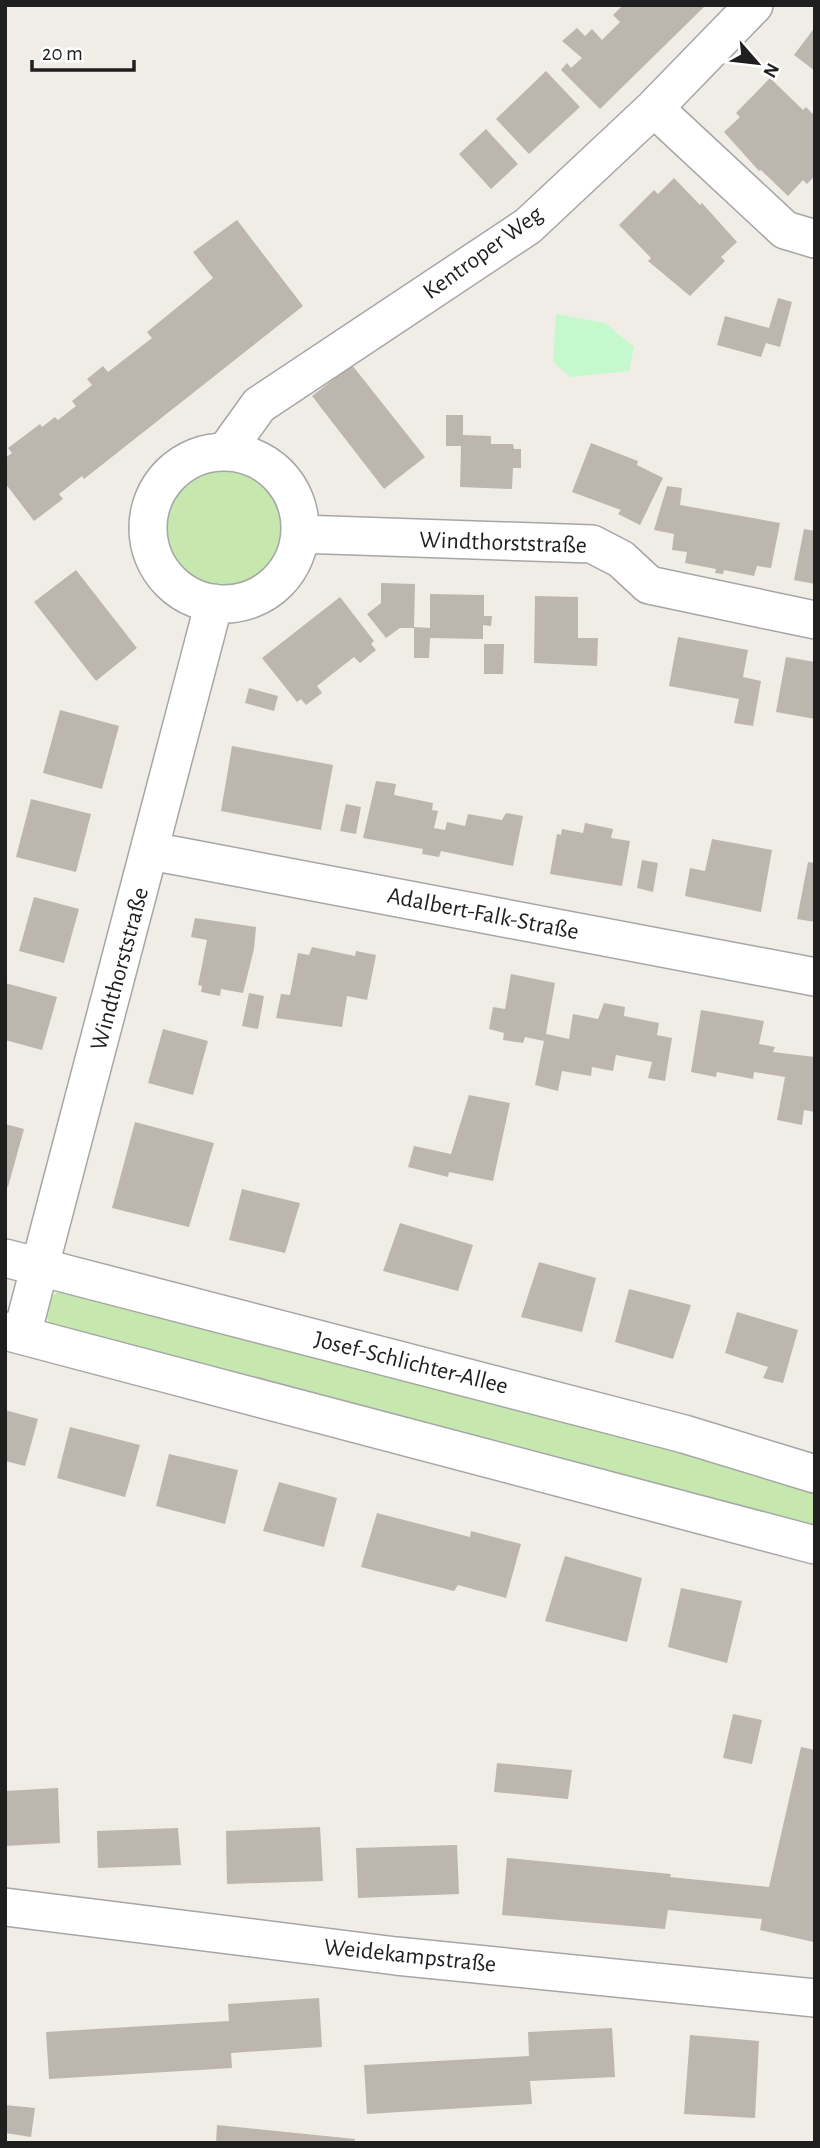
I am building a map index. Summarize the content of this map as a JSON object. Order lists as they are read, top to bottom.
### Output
{
  "streets": {
    "street": [
      "Kentroper Weg",
      "Windthorststraße",
      "Adalbert-Falk-Straße",
      "Josef-Schlichter-Allee",
      "Weidekampstraße"
    ]
  },
  "crossings": [
    ["Kentroper Weg", "Windthorststraße"],
    ["Windthorststraße", "Adalbert-Falk-Straße"],
    ["Windthorststraße", "Josef-Schlichter-Allee"]
  ],
  "scale_bar": "20 m",
  "north": "bottom right"
}
